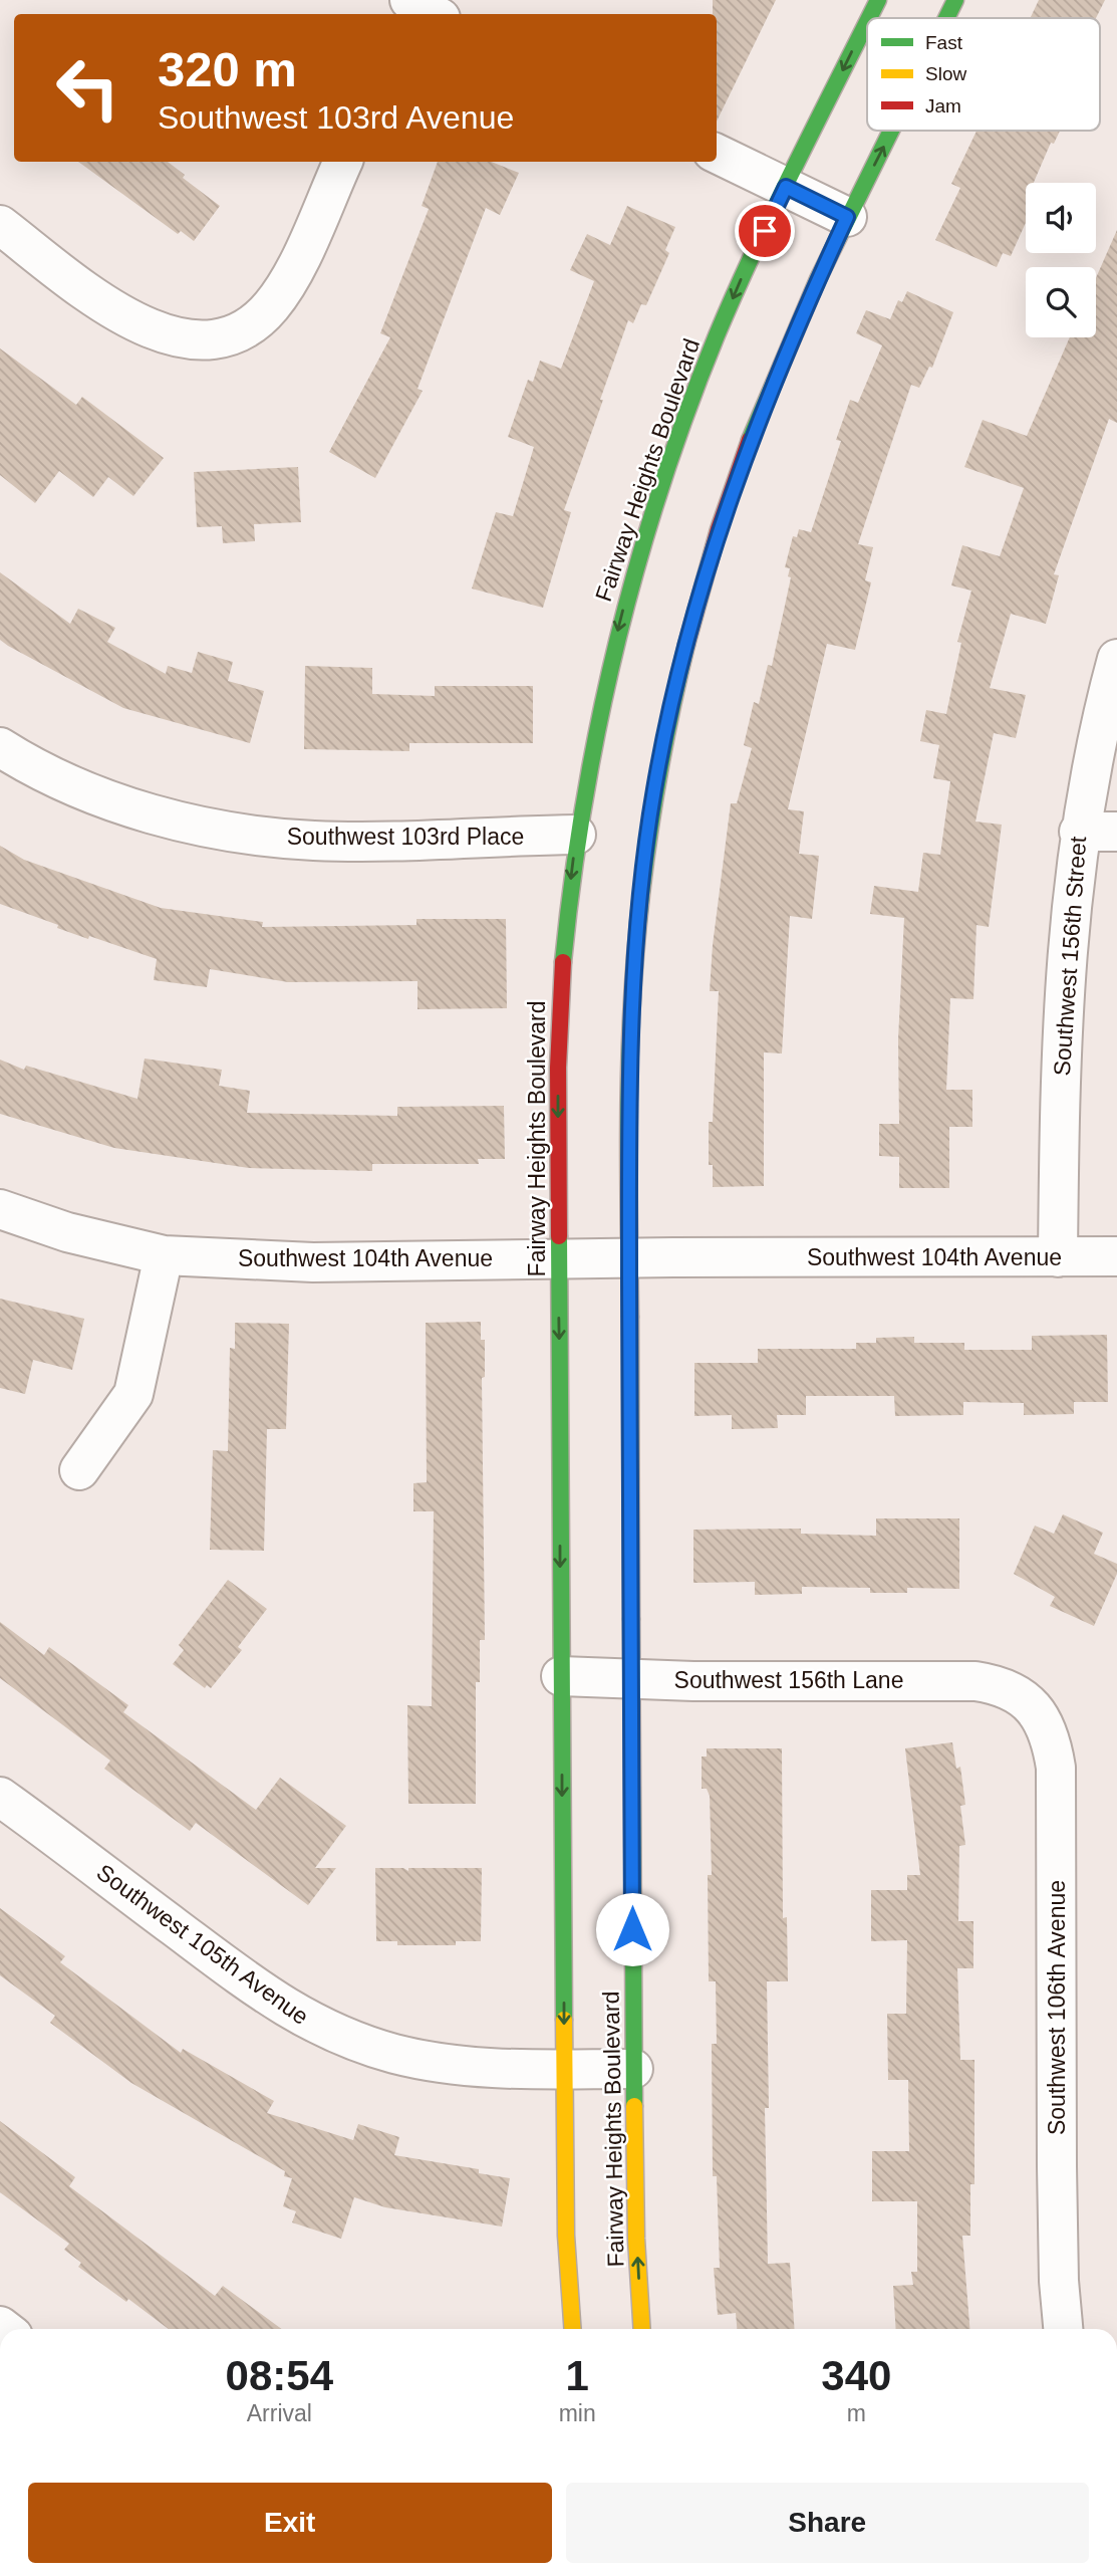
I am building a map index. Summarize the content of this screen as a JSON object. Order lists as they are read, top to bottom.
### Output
{
  "streets": {
    "street": [
      "Fairway Heights Boulevard",
      "Southwest 103rd Place",
      "Southwest 156th Street",
      "Southwest 104th Avenue",
      "Southwest 156th Lane",
      "Southwest 105th Avenue",
      "Southwest 106th Avenue"
    ]
  },
  "crossings": [
    ["Fairway Heights Boulevard", "Southwest 103rd Place"],
    ["Fairway Heights Boulevard", "Southwest 104th Avenue"],
    ["Fairway Heights Boulevard", "Southwest 156th Lane"],
    ["Fairway Heights Boulevard", "Southwest 105th Avenue"],
    ["Southwest 156th Street", "Southwest 104th Avenue"],
    ["Southwest 156th Lane", "Southwest 106th Avenue"]
  ],
  "legend": ["Fast", "Slow", "Jam"],
  "page": {
    "turn": ["320 m", "Southwest 103rd Avenue"],
    "eta": [
      "08:54",
      "Arrival",
      "1",
      "min",
      "340",
      "m"
    ],
    "buttons": ["Exit", "Share"]
  }
}
